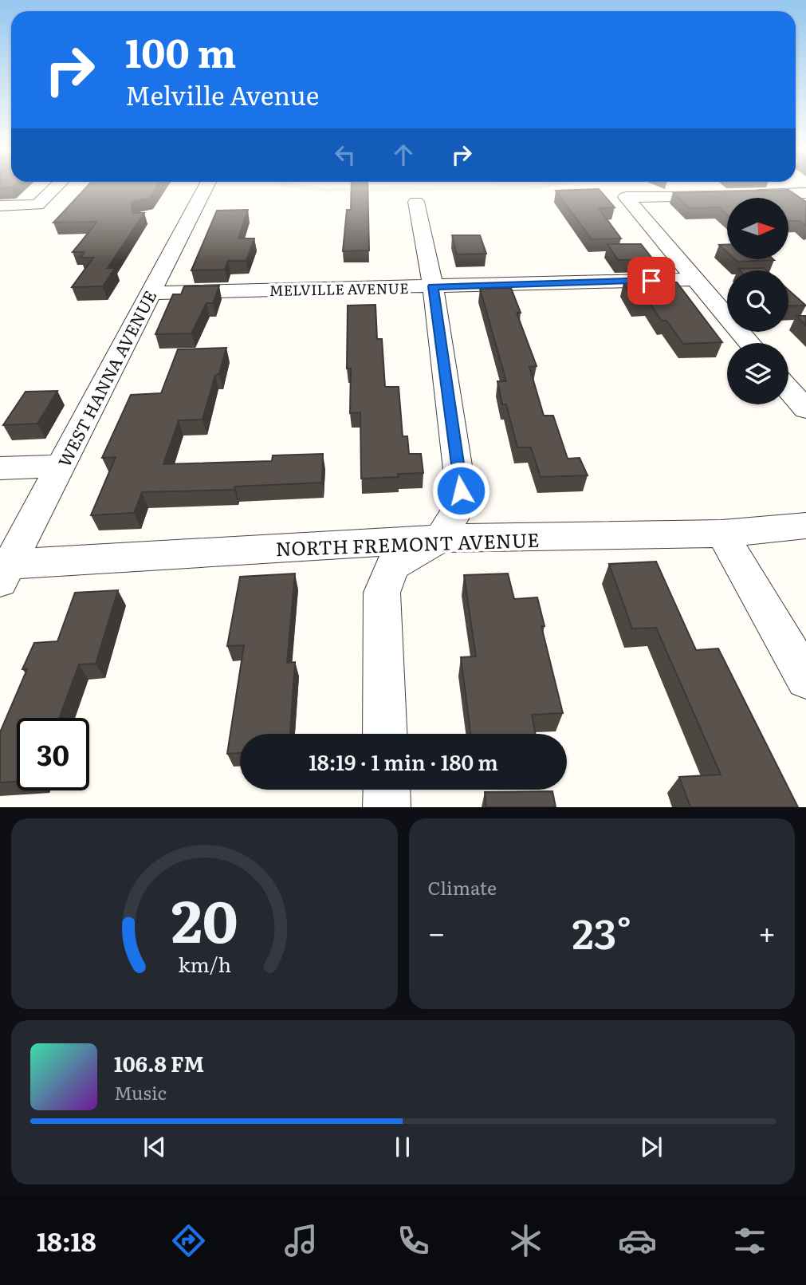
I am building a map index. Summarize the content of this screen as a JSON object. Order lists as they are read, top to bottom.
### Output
{
  "streets": {
    "street": ["MELVILLE AVENUE", "WEST HANNA AVENUE", "NORTH FREMONT AVENUE"]
  },
  "crossings": [
    ["MELVILLE AVENUE", "WEST HANNA AVENUE"],
    ["WEST HANNA AVENUE", "NORTH FREMONT AVENUE"]
  ],
  "north": "right",
  "page": {
    "turn": ["100 m", "Melville Avenue"],
    "limit": "30",
    "trip": "18:19 · 1 min · 180 m",
    "tile": "Climate",
    "heat": ["−", "23°", "+"],
    "song": ["106.8 FM", "Music"],
    "tabs": "18:18",
    "gauge": ["20", "km/h"]
  }
}
